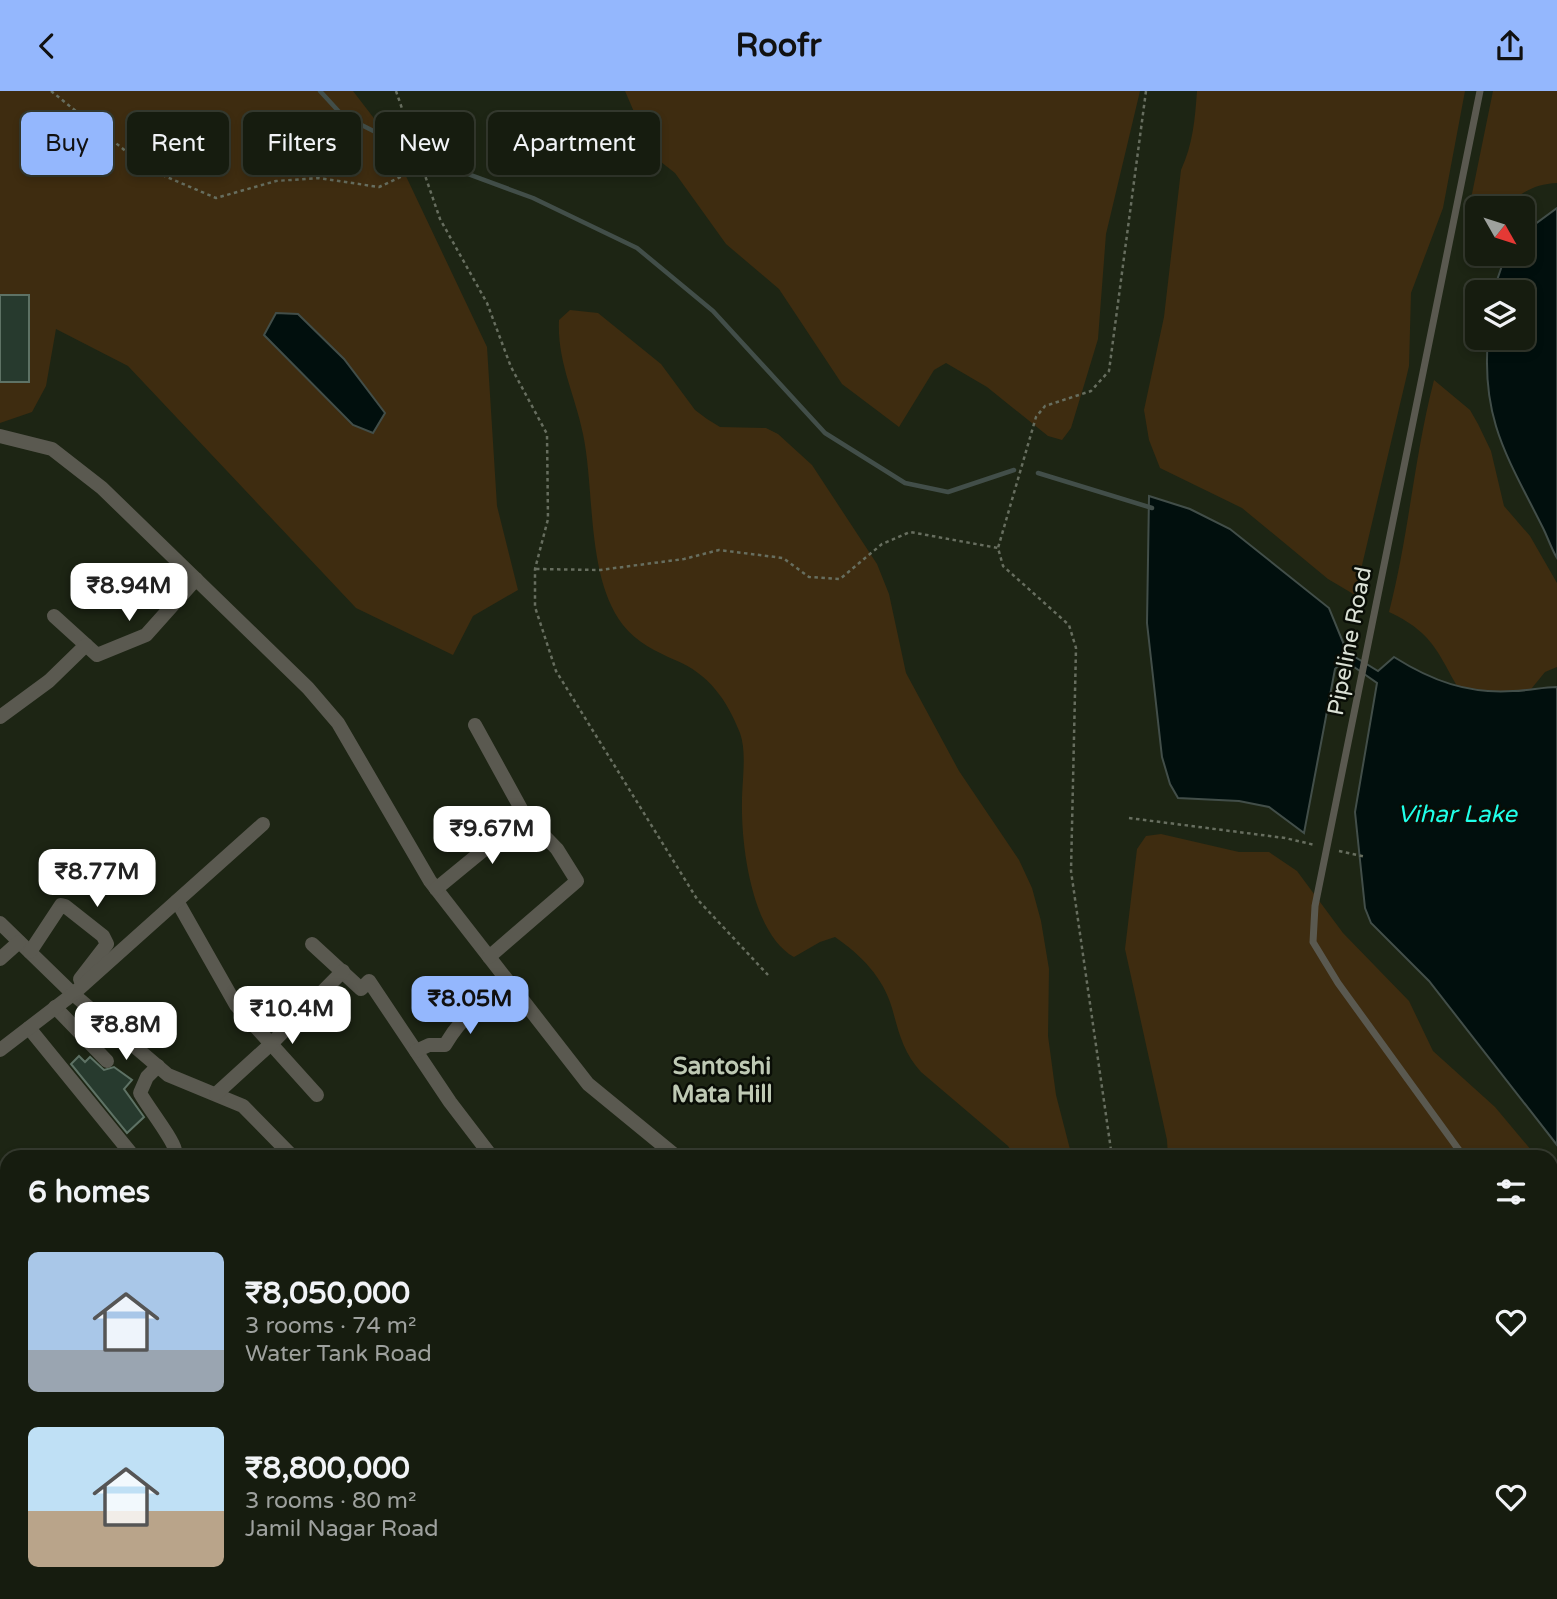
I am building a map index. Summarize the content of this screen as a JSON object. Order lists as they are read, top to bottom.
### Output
{
  "streets": {
    "lane": ["Pipeline Road"]
  },
  "districts": ["Santoshi Mata Hill"],
  "water": ["Vihar Lake"],
  "north": "bottom right",
  "page": {
    "header": "Roofr",
    "chip": [
      "Buy",
      "Rent",
      "Filters",
      "New",
      "Apartment"
    ],
    "price": [
      "₹8.94M",
      "₹9.67M",
      "₹8.77M",
      "₹8.05M",
      "₹10.4M",
      "₹8.8M"
    ],
    "heading": "6 homes",
    "list": [
      {
        "name": "₹8,050,000",
        "note": "3 rooms · 74 m² · Water Tank Road"
      },
      {
        "name": "₹8,800,000",
        "note": "3 rooms · 80 m² · Jamil Nagar Road"
      }
    ]
  }
}
